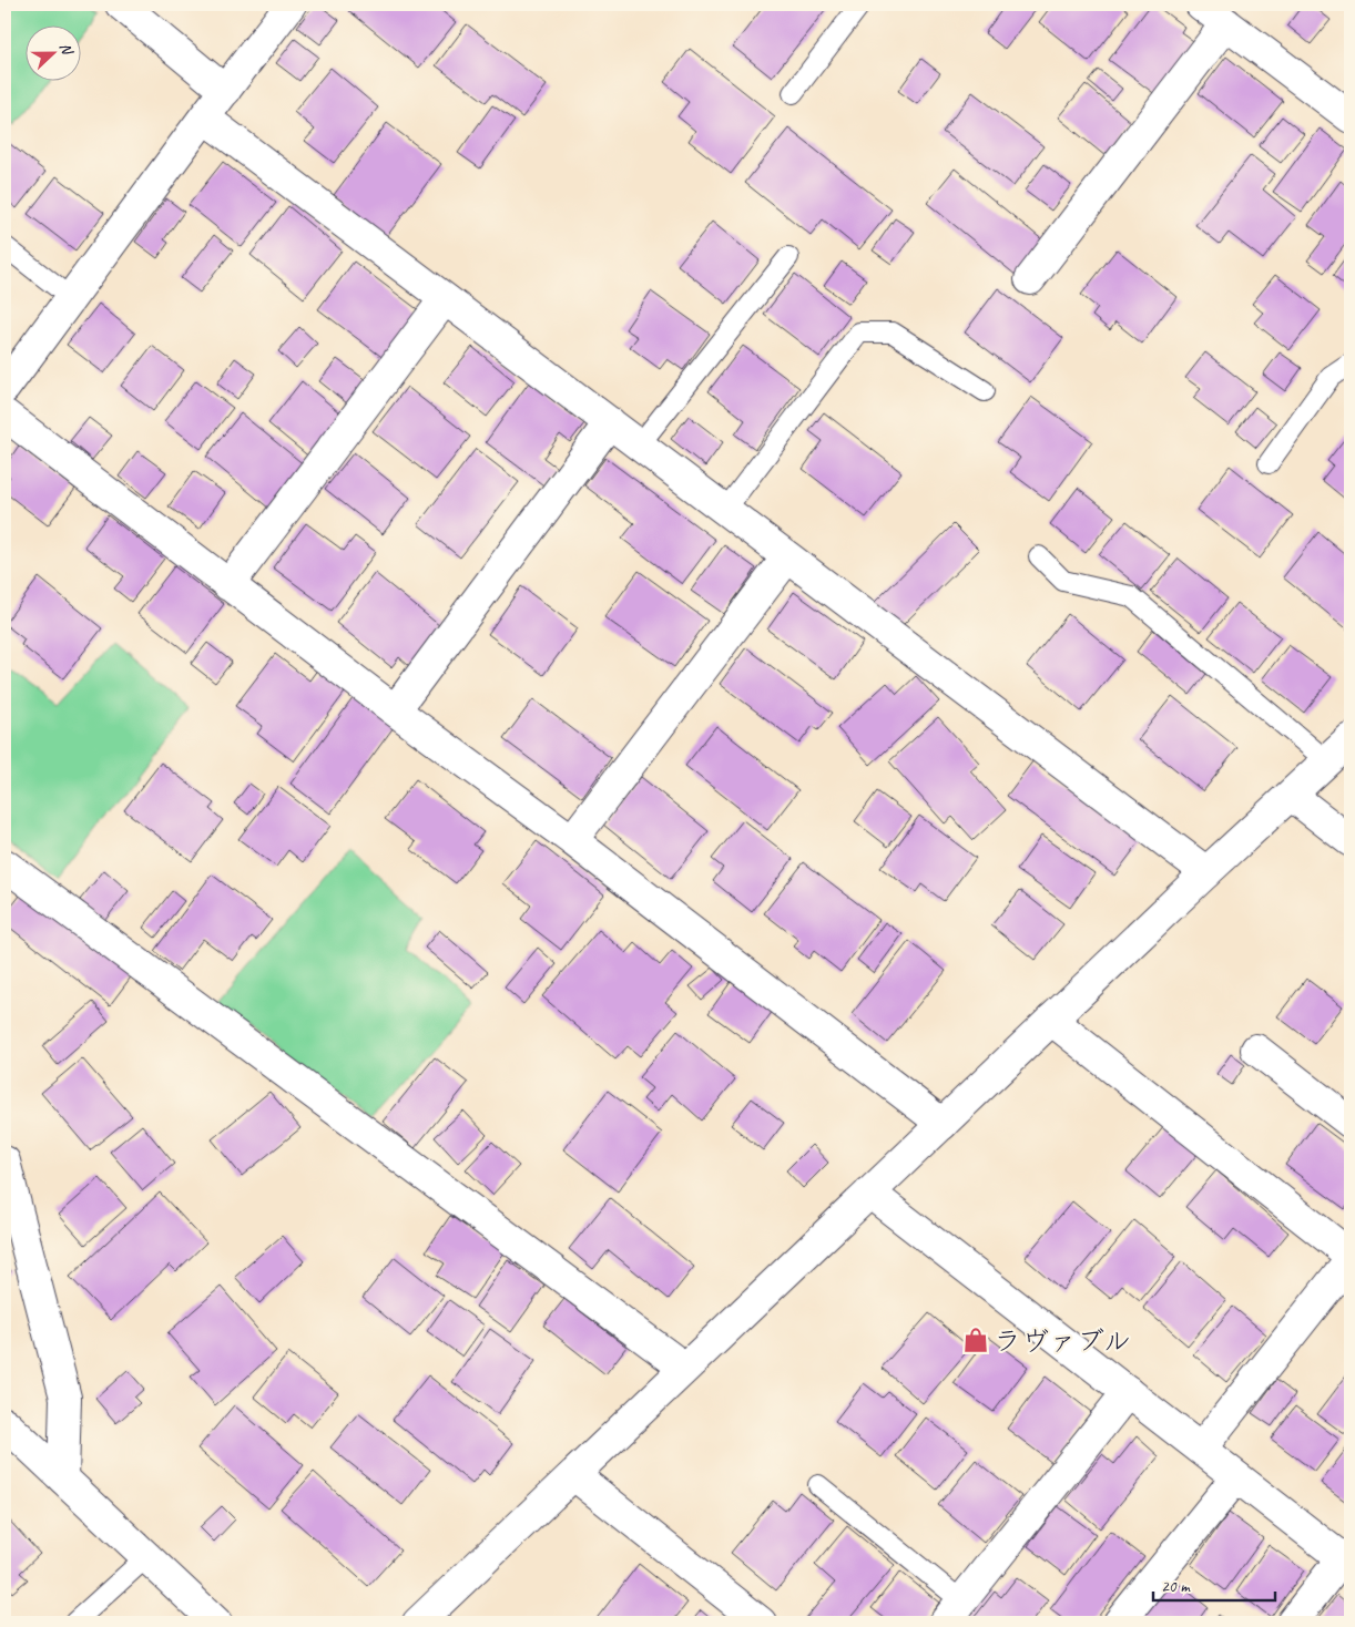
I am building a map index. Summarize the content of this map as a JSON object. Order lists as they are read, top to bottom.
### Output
{
  "places": {
    "shop": ["ラヴァブル"]
  },
  "scale_bar": "20 m",
  "north": "right"
}
